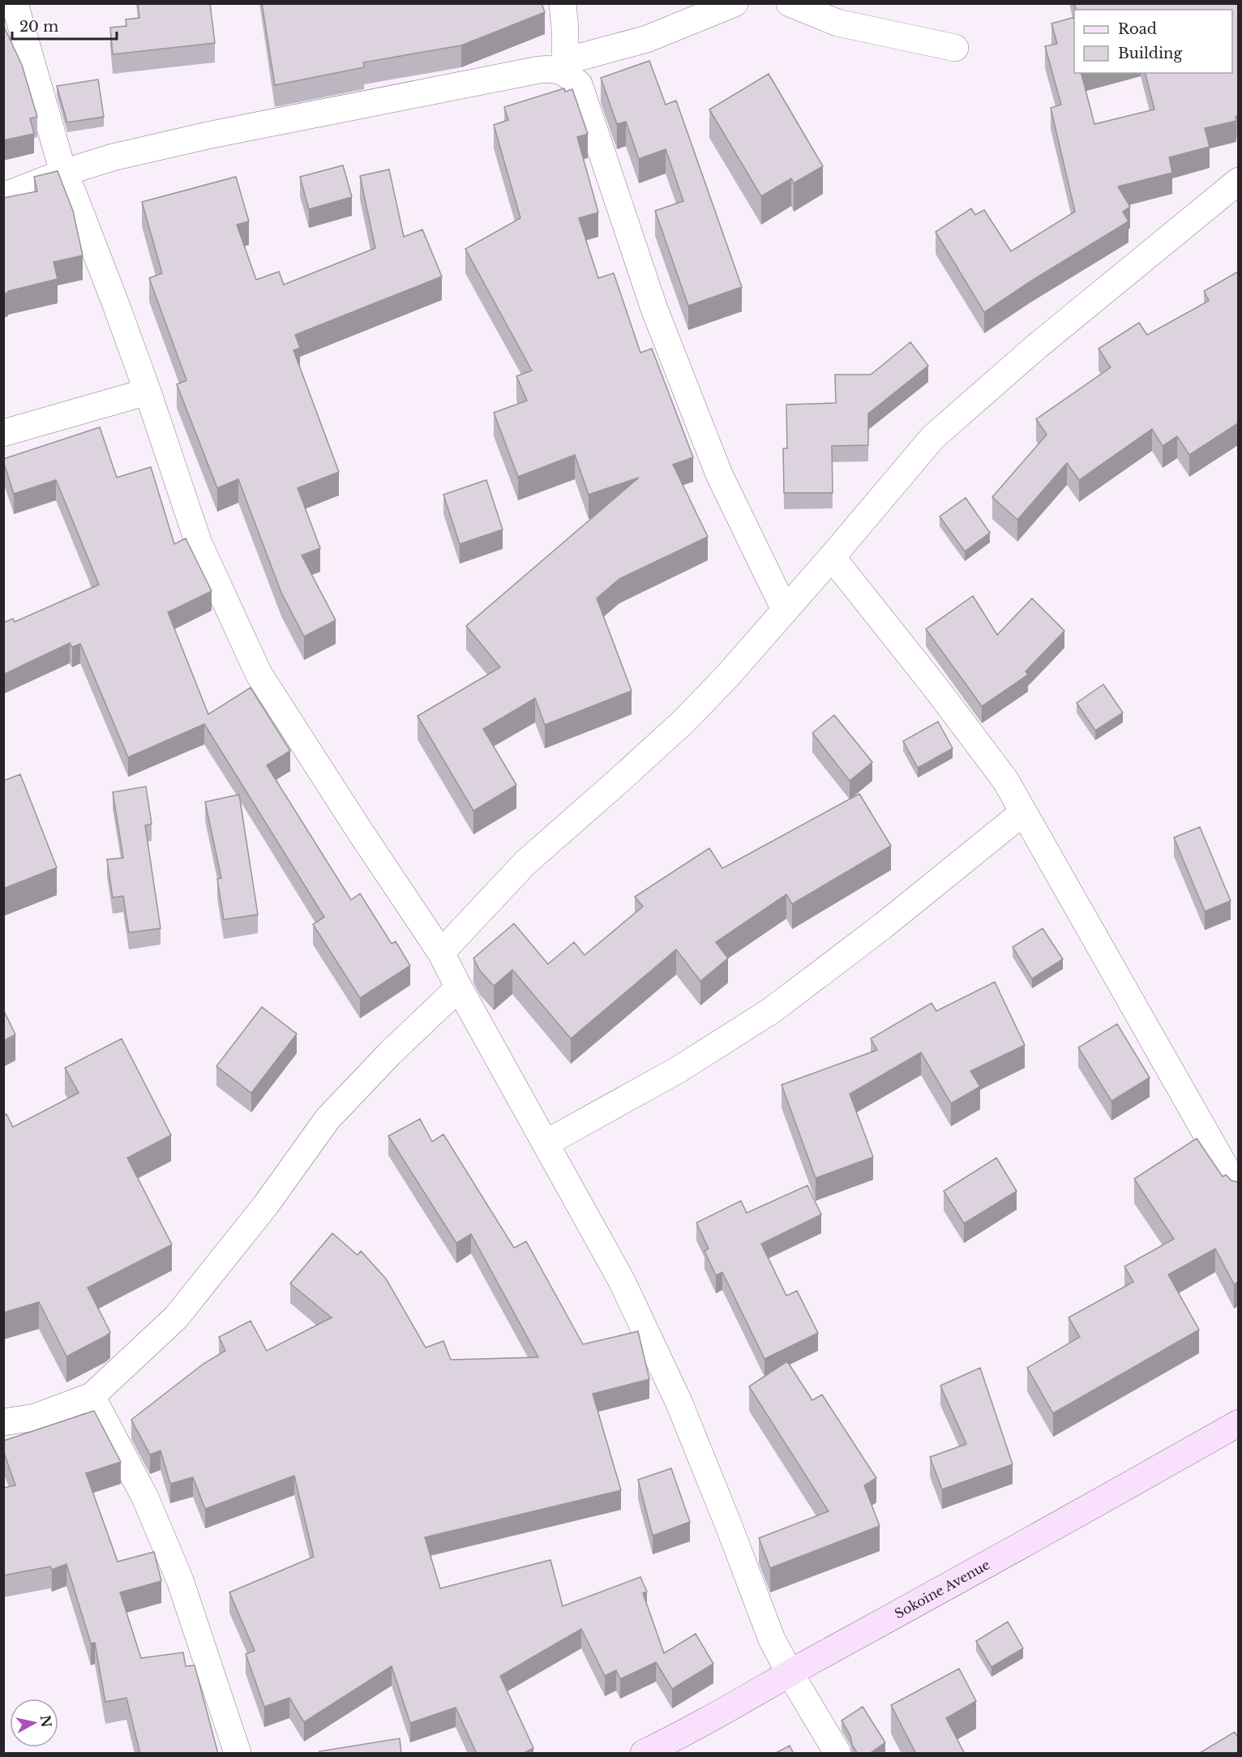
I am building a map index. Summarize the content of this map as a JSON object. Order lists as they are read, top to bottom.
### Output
{
  "streets": {
    "street": ["Sokoine Avenue"]
  },
  "legend": ["Road", "Building"],
  "scale_bar": "20 m",
  "north": "right"
}
